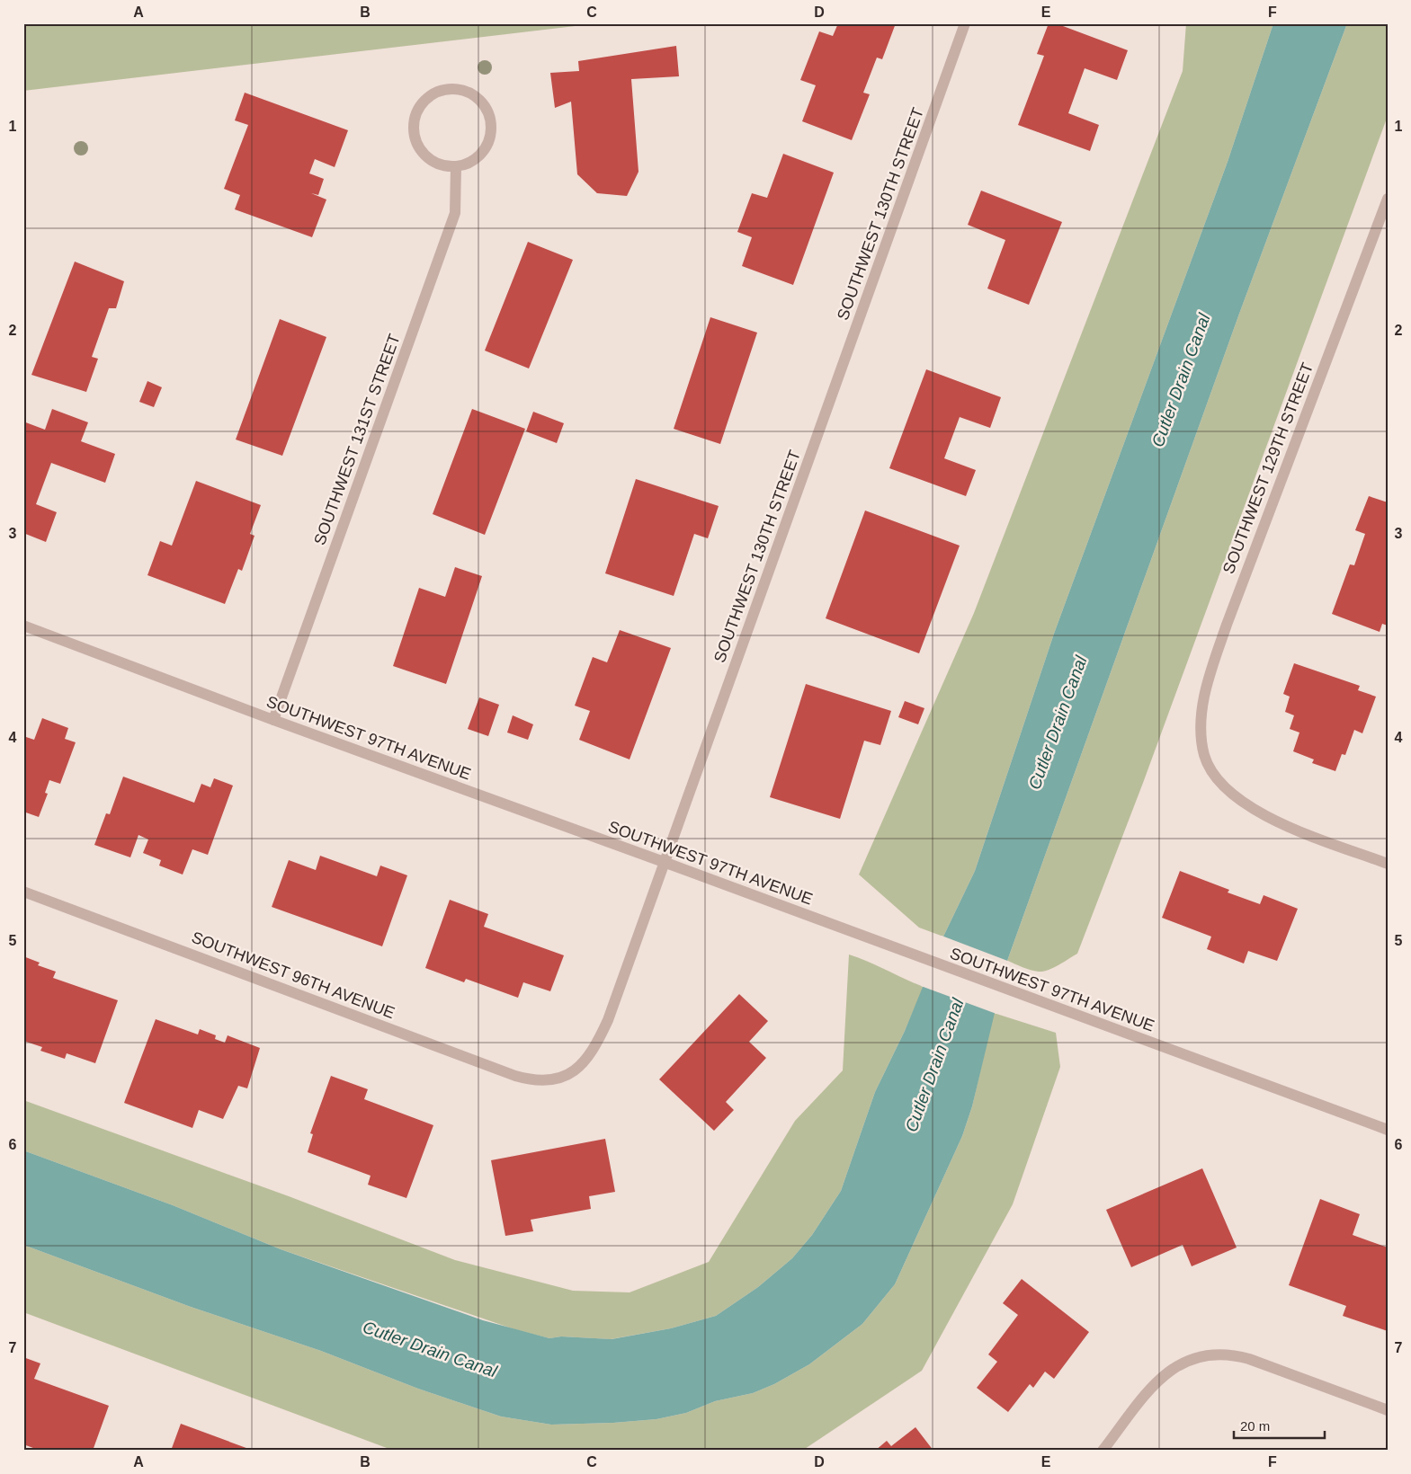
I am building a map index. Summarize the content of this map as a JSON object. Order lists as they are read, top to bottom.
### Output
{
  "streets": {
    "street": [
      "SOUTHWEST 130TH STREET",
      "SOUTHWEST 131ST STREET",
      "SOUTHWEST 129TH STREET",
      "SOUTHWEST 97TH AVENUE",
      "SOUTHWEST 96TH AVENUE"
    ]
  },
  "crossings": [
    ["SOUTHWEST 130TH STREET", "SOUTHWEST 97TH AVENUE"],
    ["SOUTHWEST 130TH STREET", "SOUTHWEST 96TH AVENUE"],
    ["SOUTHWEST 131ST STREET", "SOUTHWEST 97TH AVENUE"]
  ],
  "water": ["Cutler Drain Canal"],
  "scale_bar": "20 m",
  "grid": {
    "columns": [
      "A",
      "B",
      "C",
      "D",
      "E",
      "F"
    ],
    "rows": [
      "1",
      "2",
      "3",
      "4",
      "5",
      "6",
      "7"
    ]
  }
}
